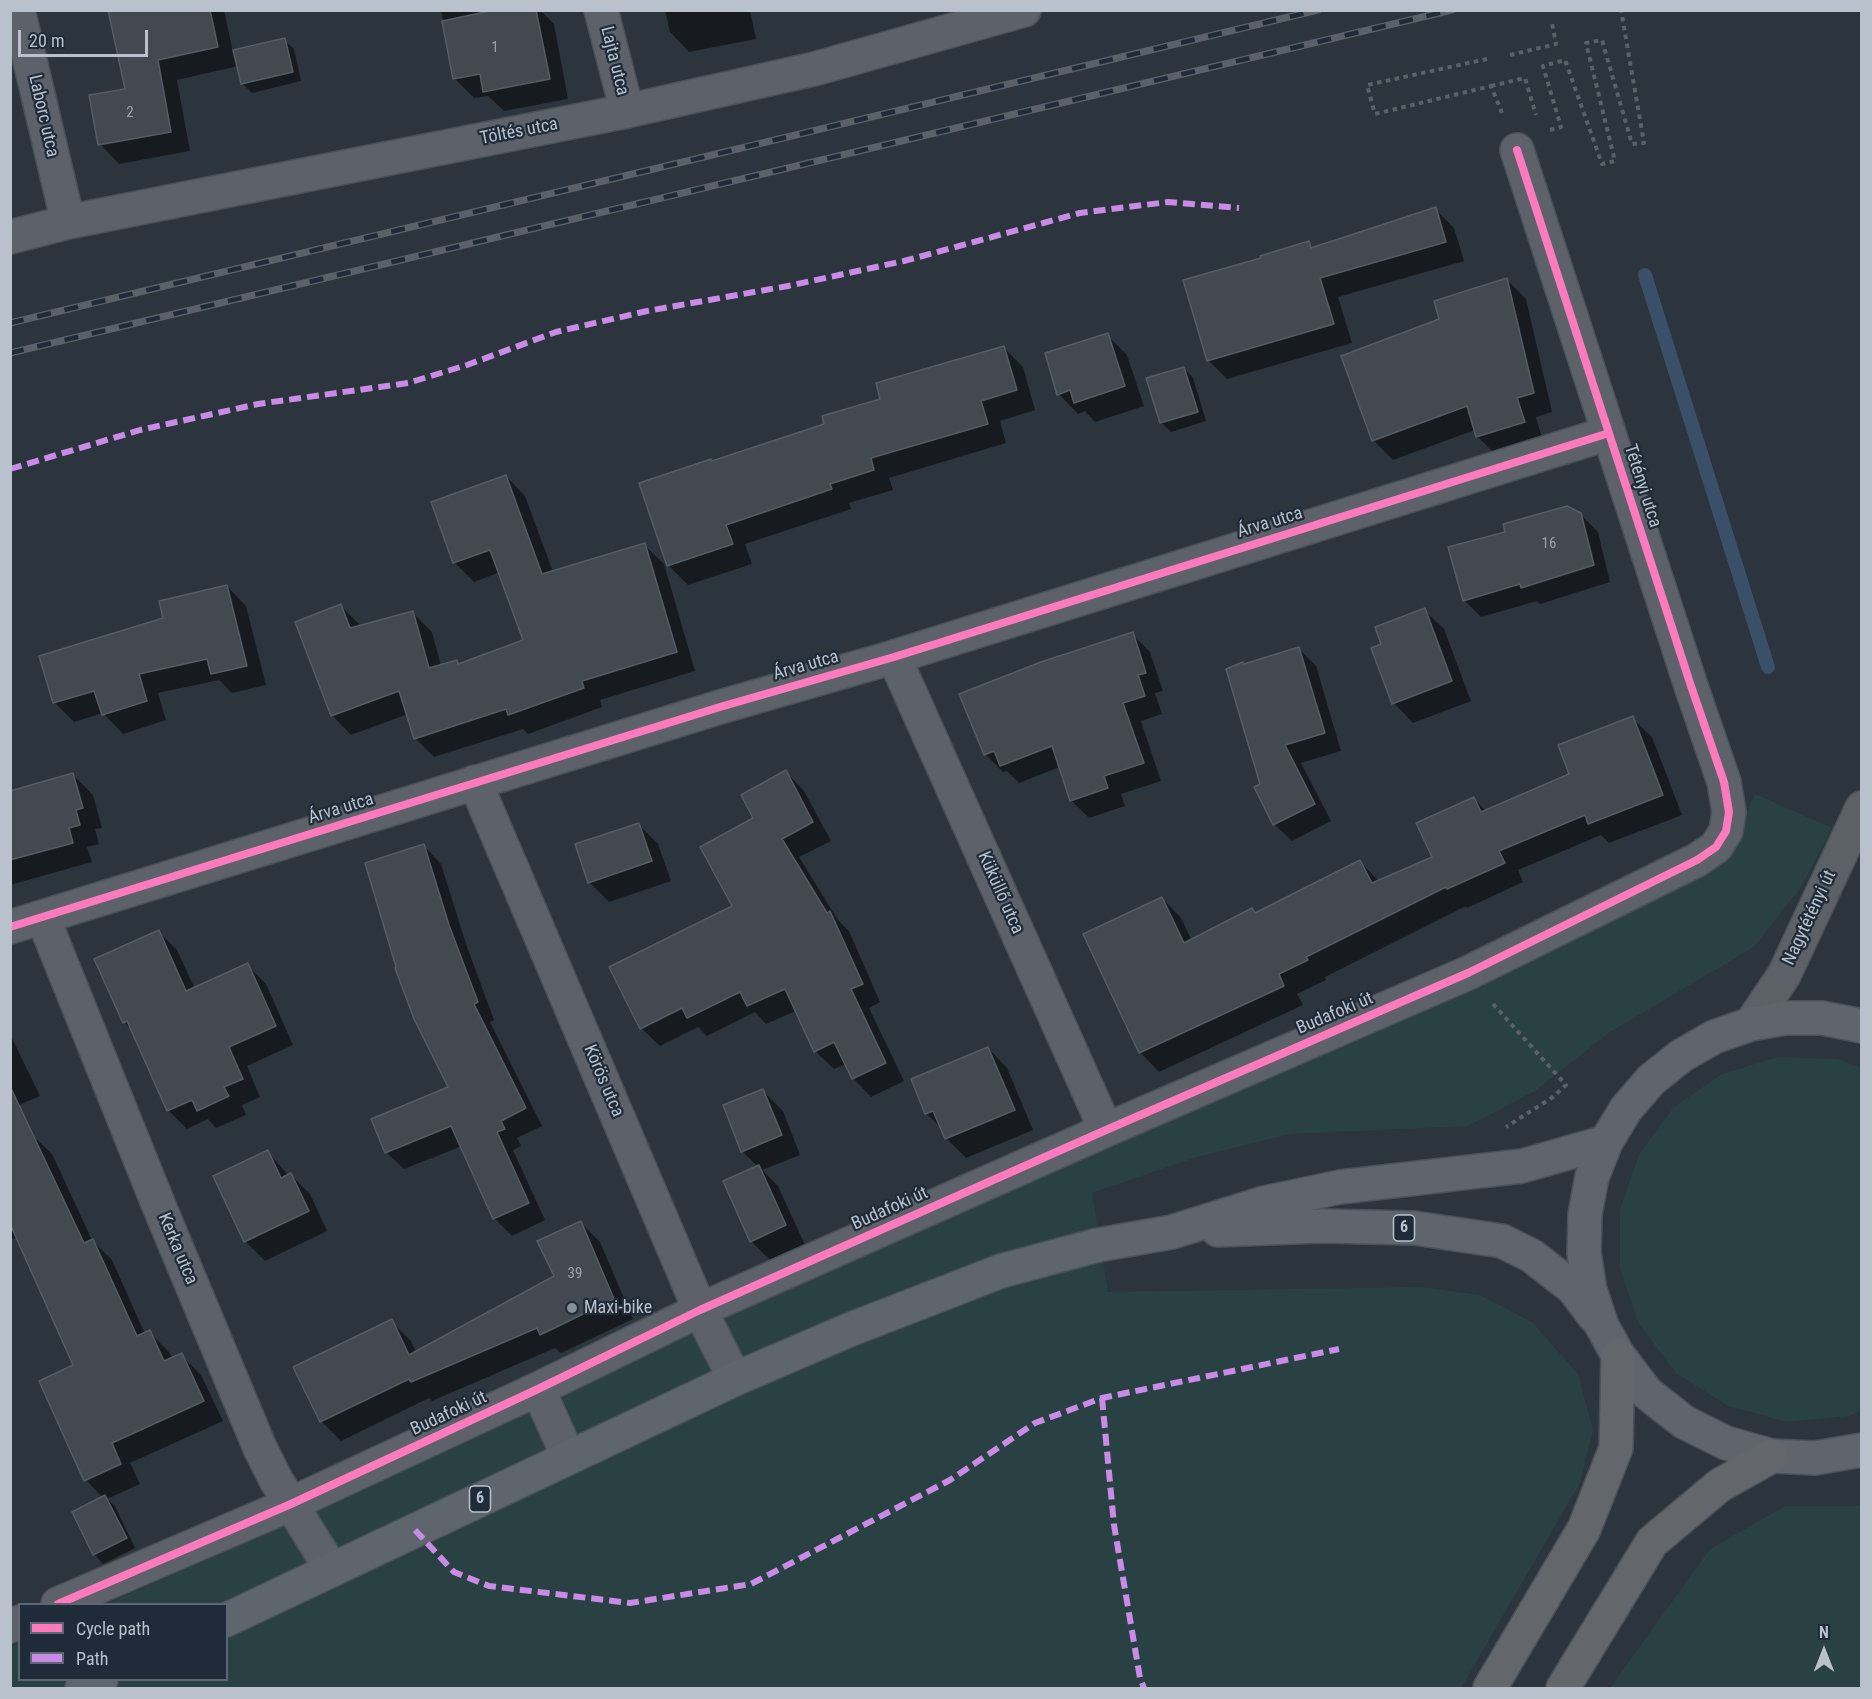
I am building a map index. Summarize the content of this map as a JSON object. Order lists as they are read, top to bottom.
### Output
{
  "streets": {
    "main road": ["Nagytétényi út", "6"],
    "street": [
      "Lajta utca",
      "Laborc utca",
      "Töltés utca",
      "Tétényi utca",
      "Árva utca",
      "Küküllő utca",
      "Budafoki út",
      "Körös utca",
      "Kerka utca"
    ]
  },
  "crossings": [
    ["Lajta utca", "Töltés utca"],
    ["Laborc utca", "Töltés utca"],
    ["Tétényi utca", "Árva utca"],
    ["Tétényi utca", "Budafoki út"],
    ["Árva utca", "Küküllő utca"],
    ["Árva utca", "Körös utca"],
    ["Árva utca", "Kerka utca"],
    ["Küküllő utca", "Budafoki út"],
    ["Nagytétényi út", "6"],
    ["Budafoki út", "Körös utca"],
    ["Budafoki út", "Kerka utca"],
    ["Körös utca", "6"],
    ["6", "Kerka utca"]
  ],
  "places": ["Maxi-bike"],
  "house_numbers": [
    "1",
    "2",
    "16",
    "39"
  ],
  "legend": ["Cycle path", "Path"],
  "scale_bar": "20 m",
  "north": "top"
}
